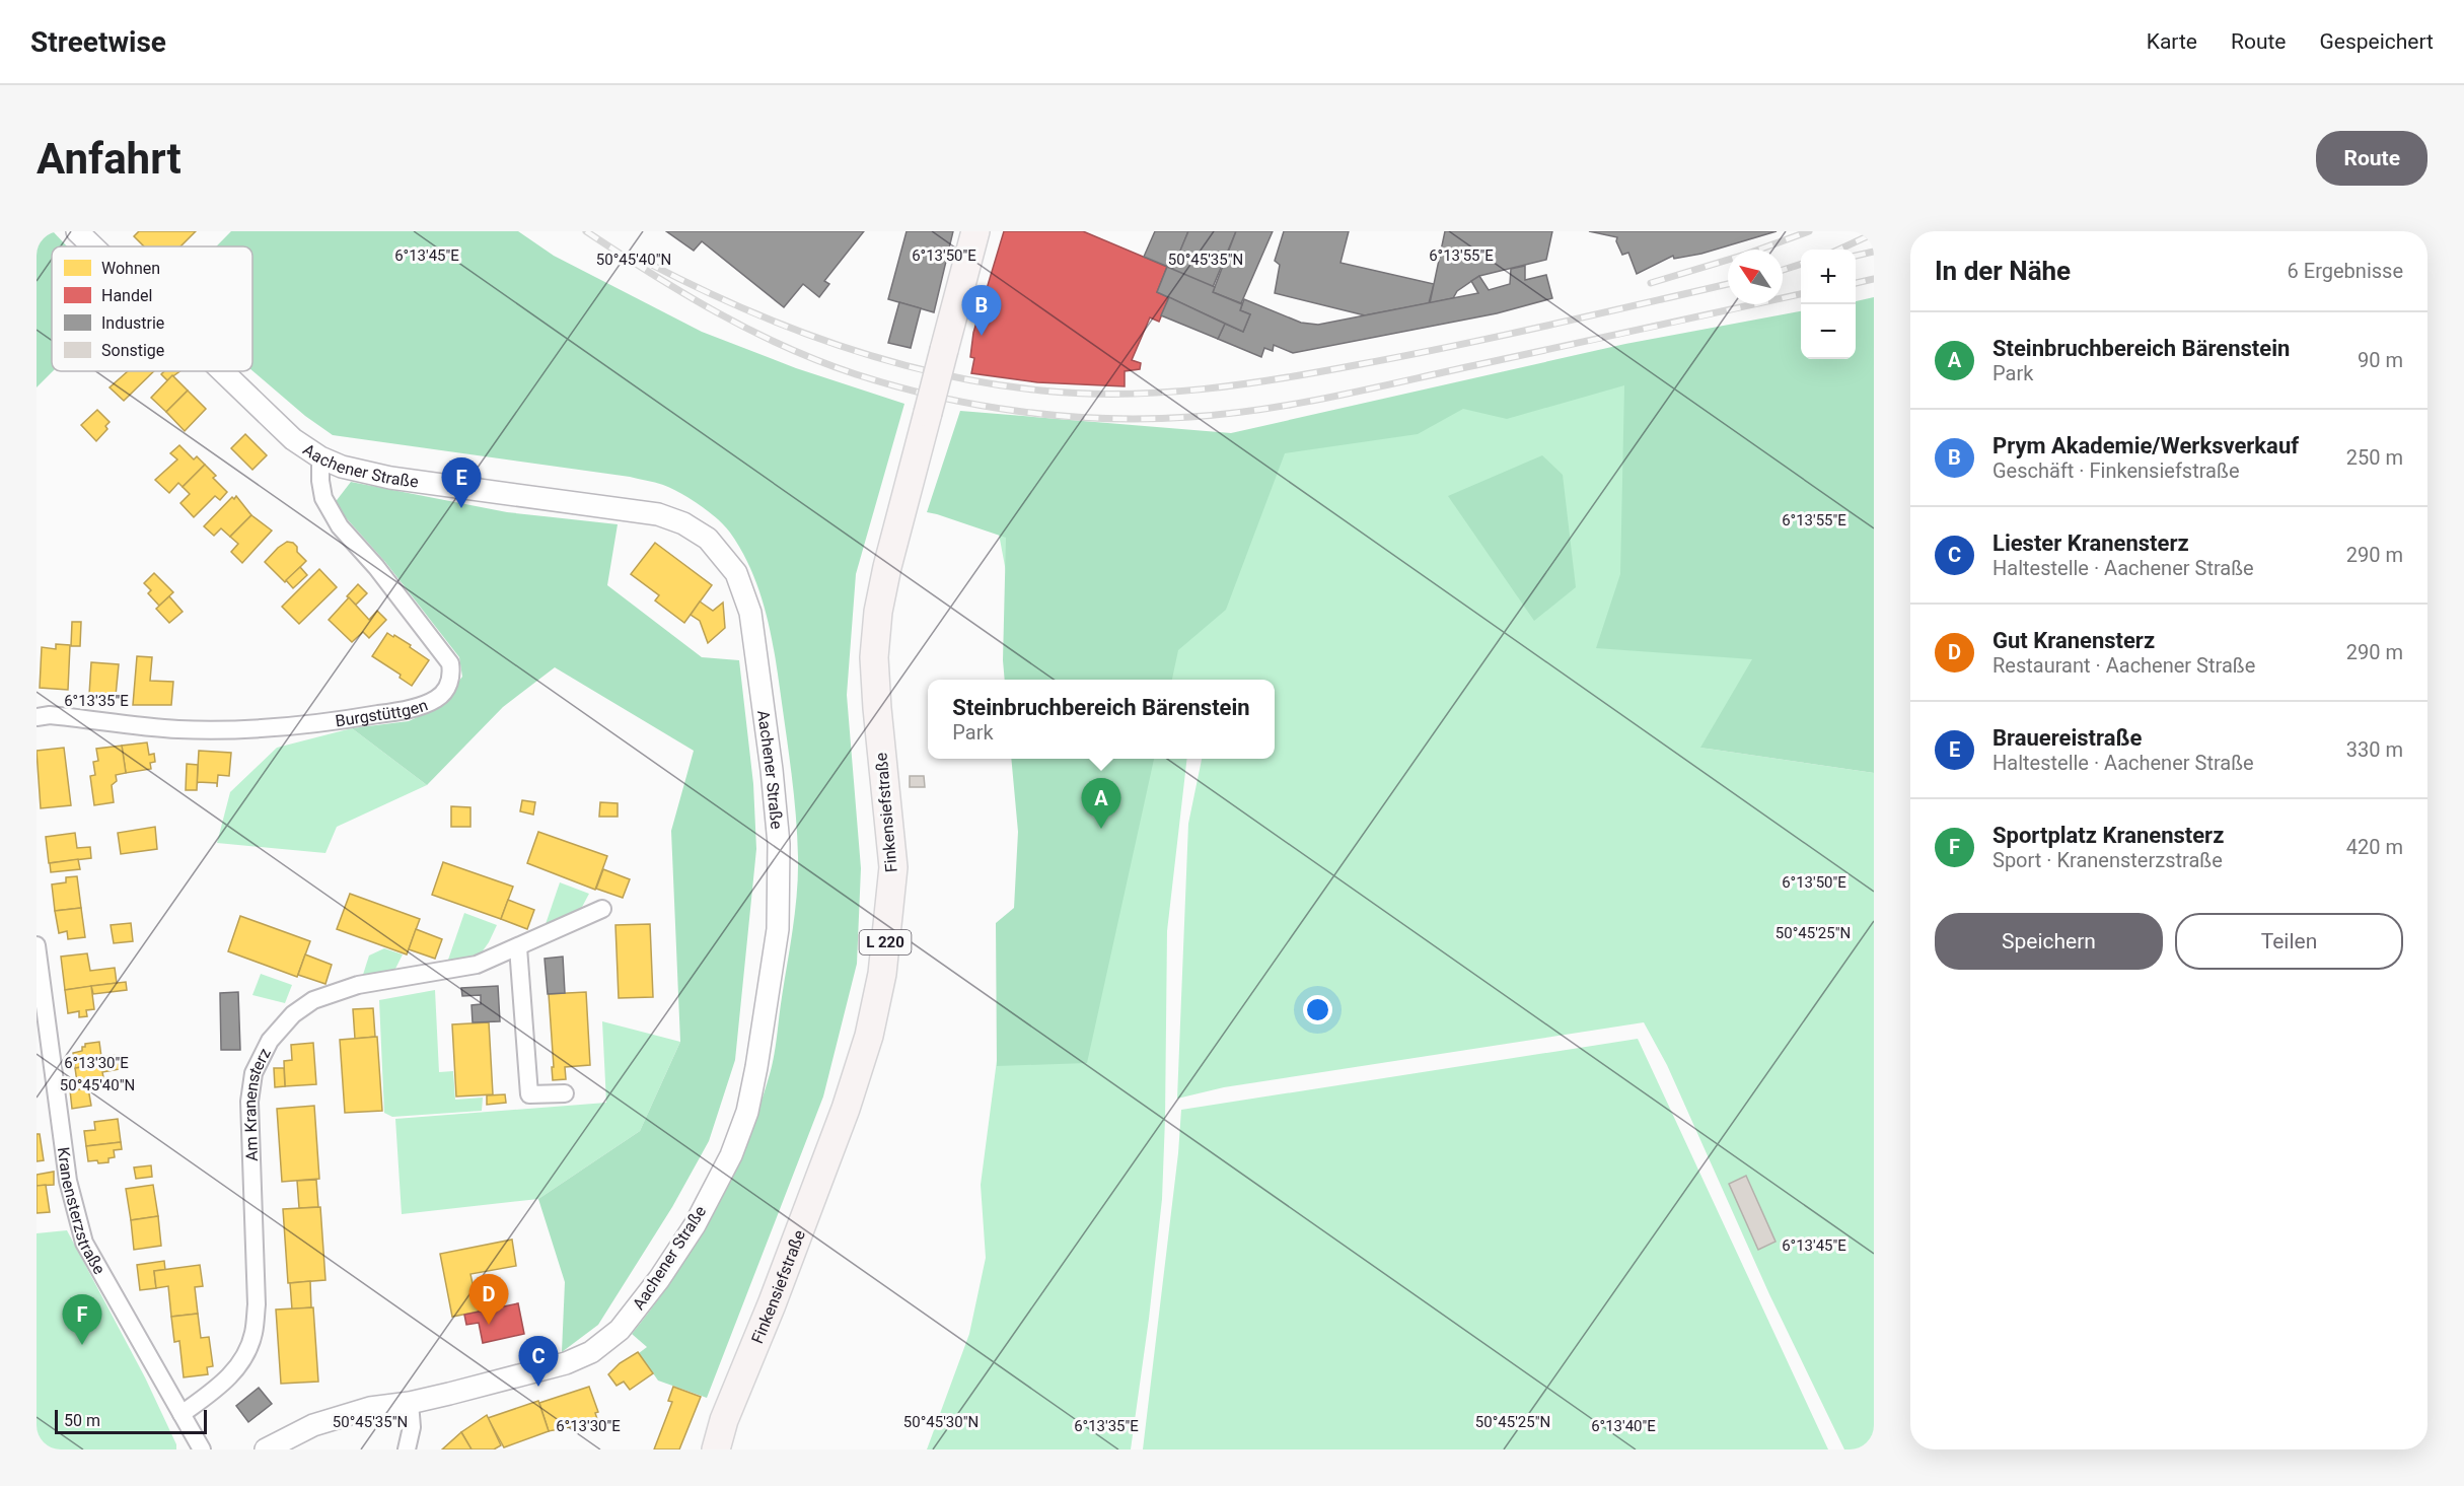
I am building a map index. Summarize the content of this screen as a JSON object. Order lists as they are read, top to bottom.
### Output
{
  "streets": {
    "main road": ["Finkensiefstraße", "L 220"],
    "street": [
      "Aachener Straße",
      "Burgstüttgen",
      "Am Kranensterz",
      "Kranensterzstraße"
    ]
  },
  "crossings": [
    ["Aachener Straße", "Burgstüttgen"],
    ["Am Kranensterz", "Kranensterzstraße"]
  ],
  "legend": [
    "Wohnen",
    "Handel",
    "Industrie",
    "Sonstige"
  ],
  "scale_bar": "50 m",
  "north": "top left",
  "page": {
    "header": "Streetwise",
    "nav": ["Karte", "Route", "Gespeichert"],
    "buttons": [
      "Route",
      ["Speichern", "Teilen"]
    ],
    "title": "Anfahrt",
    "heading": ["In der Nähe", "6 Ergebnisse"],
    "map_buttons": ["+", "−"],
    "pins": [
      "B",
      "E",
      "A",
      "D",
      "F",
      "C"
    ],
    "list": [
      {
        "mark": "A",
        "name": "Steinbruchbereich Bärenstein",
        "note": "Park",
        "value": "90 m"
      },
      {
        "mark": "B",
        "name": "Prym Akademie/Werksverkauf",
        "note": "Geschäft · Finkensiefstraße",
        "value": "250 m"
      },
      {
        "mark": "C",
        "name": "Liester Kranensterz",
        "note": "Haltestelle · Aachener Straße",
        "value": "290 m"
      },
      {
        "mark": "D",
        "name": "Gut Kranensterz",
        "note": "Restaurant · Aachener Straße",
        "value": "290 m"
      },
      {
        "mark": "E",
        "name": "Brauereistraße",
        "note": "Haltestelle · Aachener Straße",
        "value": "330 m"
      },
      {
        "mark": "F",
        "name": "Sportplatz Kranensterz",
        "note": "Sport · Kranensterzstraße",
        "value": "420 m"
      }
    ],
    "popup": ["Steinbruchbereich Bärenstein", "Park"],
    "scale": "50 m"
  },
  "coordinates": [
    "6°13'55\"E",
    "6°13'50\"E",
    "6°13'45\"E",
    "50°45'40\"N",
    "50°45'35\"N",
    "6°13'35\"E",
    "50°45'25\"N",
    "6°13'30\"E",
    "50°45'30\"N",
    "6°13'40\"E"
  ]
}
